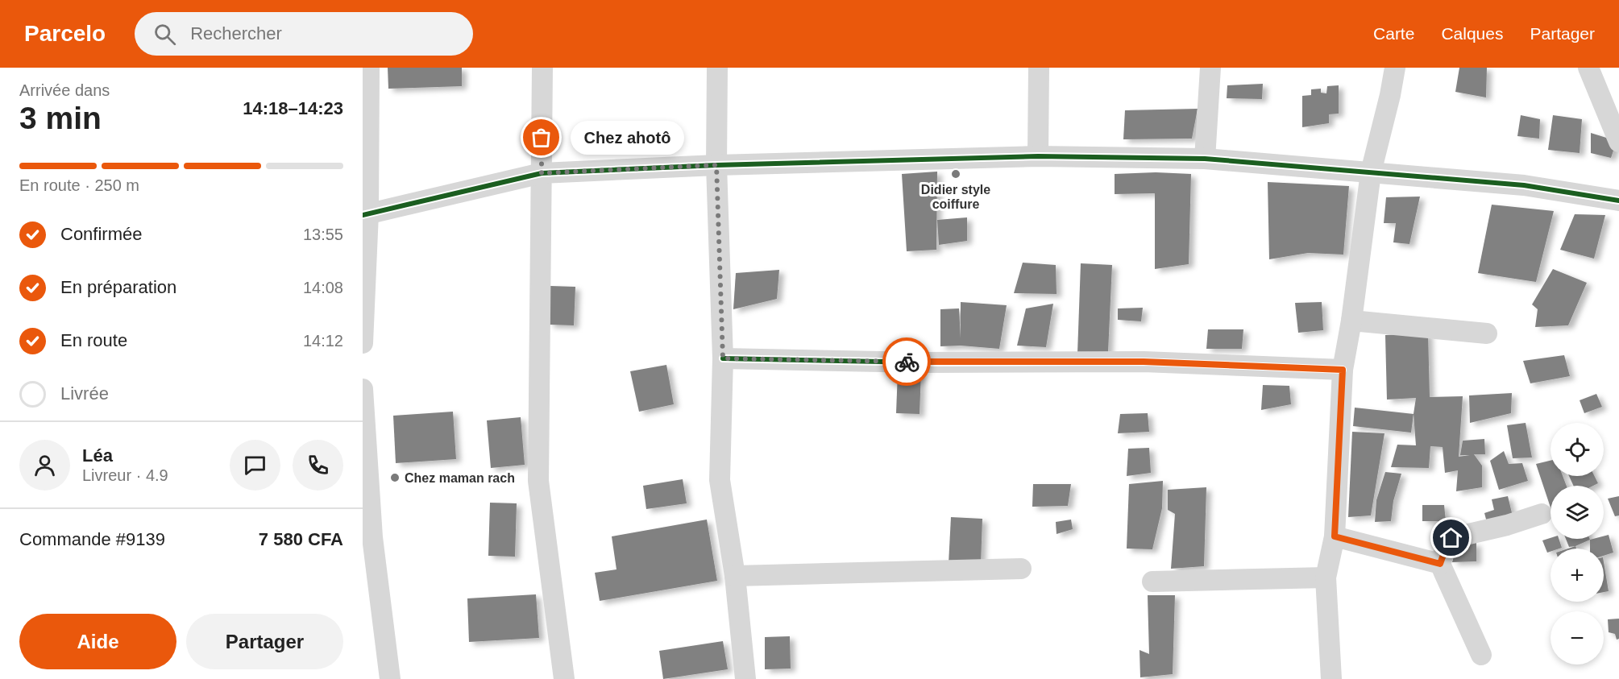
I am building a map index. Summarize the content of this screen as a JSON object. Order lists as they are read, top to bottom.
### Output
{
  "places": ["Chez ahotô", "Didier style coiffure", "Chez maman rach"],
  "page": {
    "header": "Parcelo",
    "search": "Rechercher",
    "nav": ["Carte", "Calques", "Partager"],
    "heading": ["3 min", "Arrivée dans", "14:18–14:23"],
    "panel": [
      "Léa",
      "Livreur · 4.9",
      "Commande #9139",
      "7 580 CFA"
    ],
    "bubble": "Chez ahotô",
    "bar": "En route · 250 m",
    "list": [
      ["Confirmée", "13:55"],
      ["En préparation", "14:08"],
      ["En route", "14:12"],
      "Livrée"
    ],
    "map_buttons": ["+", "−"],
    "buttons": ["Aide", "Partager"]
  }
}
